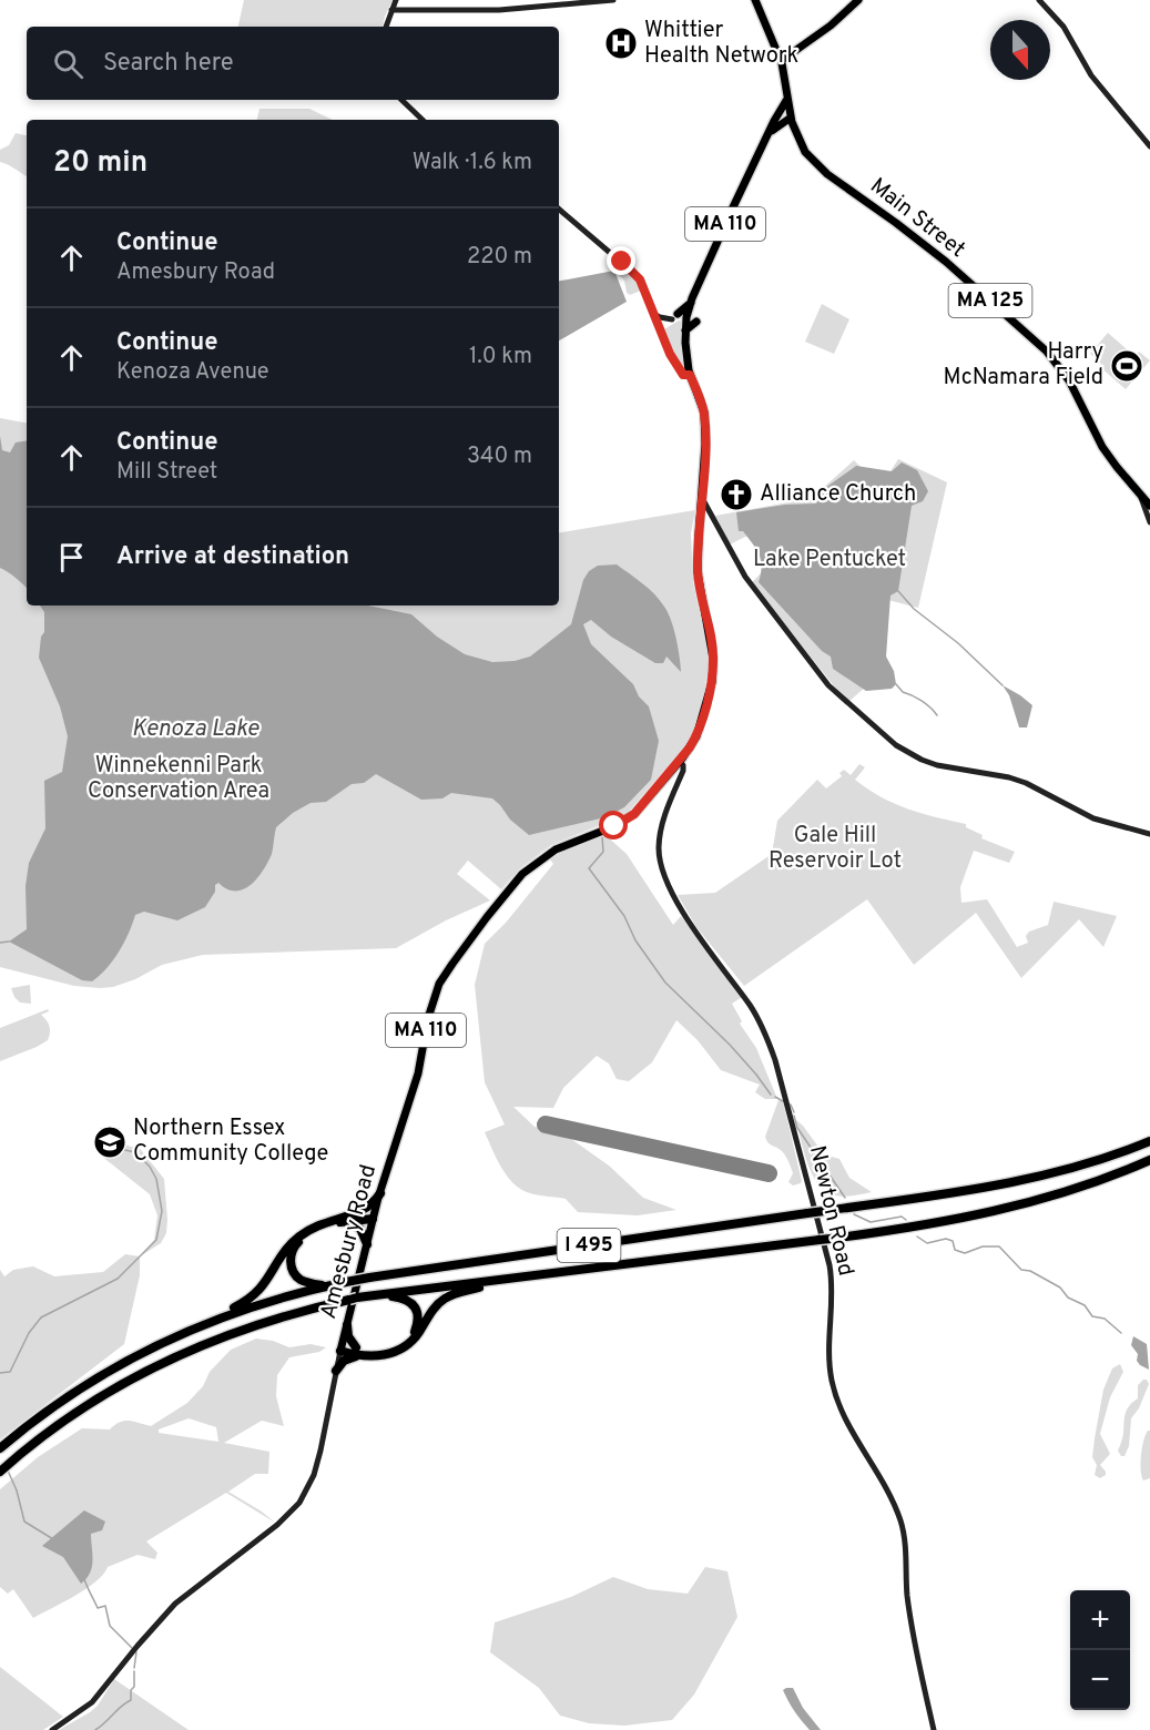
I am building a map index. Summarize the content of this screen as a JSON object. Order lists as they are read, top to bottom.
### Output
{
  "streets": {
    "highway": ["I 495"],
    "main road": [
      "Main Street",
      "MA 110",
      "MA 125",
      "Newton Road",
      "Amesbury Road"
    ]
  },
  "crossings": [
    ["Main Street", "MA 110"],
    ["MA 110", "Newton Road"],
    ["MA 110", "Amesbury Road"],
    ["Newton Road", "Amesbury Road"]
  ],
  "water": ["Kenoza Lake"],
  "parks": ["Lake Pentucket", "Winnekenni Park Conservation Area", "Gale Hill Reservoir Lot"],
  "places": {
    "hospital": ["Whittier Health Network"],
    "sports": ["Harry McNamara Field"],
    "church": ["Alliance Church"],
    "school or university": ["Northern Essex Community College"]
  },
  "north": "bottom",
  "page": {
    "search": "Search here",
    "heading": ["20 min", "Walk · 1.6 km"],
    "list": [
      ["Continue", "Amesbury Road", "220 m"],
      ["Continue", "Kenoza Avenue", "1.0 km"],
      ["Continue", "Mill Street", "340 m"],
      "Arrive at destination"
    ],
    "map_buttons": ["+", "−"]
  }
}
